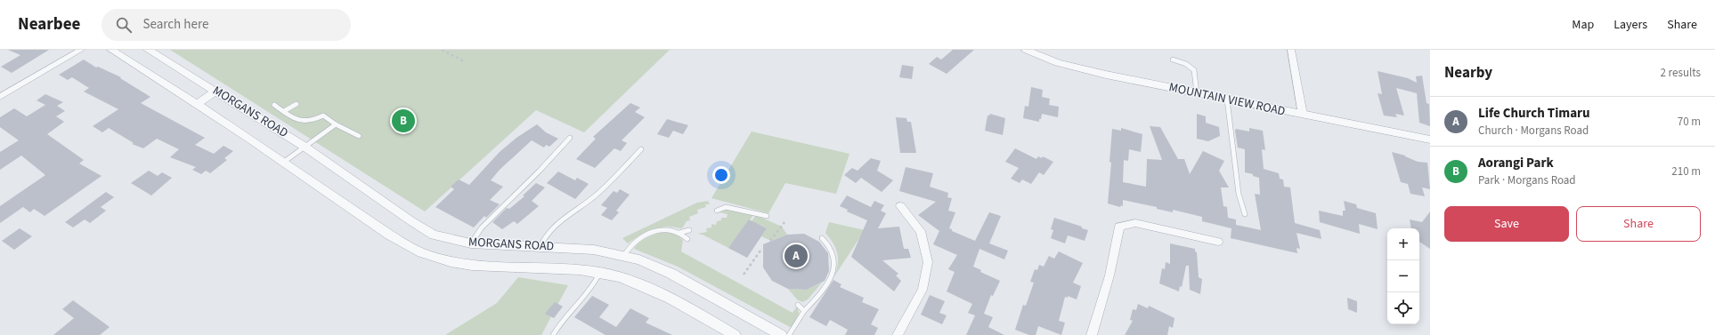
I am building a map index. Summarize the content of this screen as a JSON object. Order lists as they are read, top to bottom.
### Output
{
  "streets": {
    "street": ["MOUNTAIN VIEW ROAD", "MORGANS ROAD"]
  },
  "page": {
    "header": "Nearbee",
    "search": "Search here",
    "nav": ["Map", "Layers", "Share"],
    "heading": ["Nearby", "2 results"],
    "list": [
      {
        "mark": "A",
        "name": "Life Church Timaru",
        "note": "Church · Morgans Road",
        "value": "70 m"
      },
      {
        "mark": "B",
        "name": "Aorangi Park",
        "note": "Park · Morgans Road",
        "value": "210 m"
      }
    ],
    "pins": ["B", "A"],
    "buttons": ["Save", "Share"],
    "map_buttons": ["+", "−"]
  }
}
